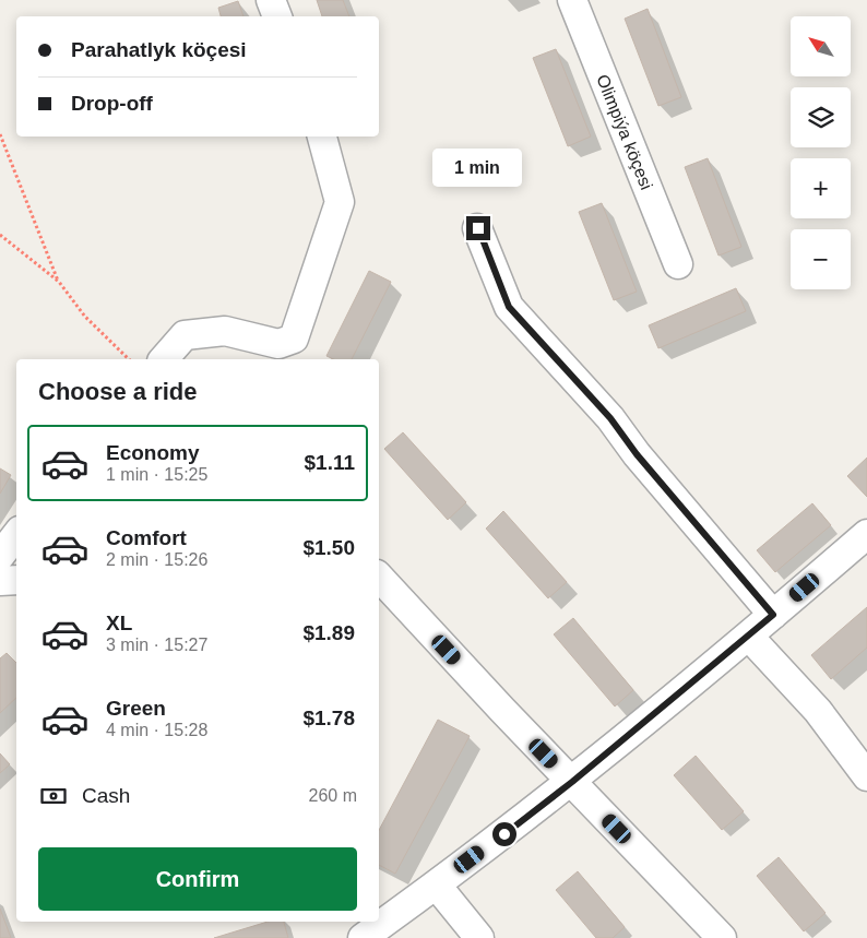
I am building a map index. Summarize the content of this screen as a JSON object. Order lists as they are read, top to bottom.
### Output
{
  "streets": {
    "street": ["Olimpiýa köçesi"]
  },
  "north": "top left",
  "page": {
    "map_buttons": ["+", "−"],
    "banner": ["Parahatlyk köçesi", "Drop-off"],
    "bubble": "1 min",
    "heading": "Choose a ride",
    "list": [
      {
        "name": "Economy",
        "note": "1 min · 15:25",
        "value": "$1.11"
      },
      {
        "name": "Comfort",
        "note": "2 min · 15:26",
        "value": "$1.50"
      },
      {
        "name": "XL",
        "note": "3 min · 15:27",
        "value": "$1.89"
      },
      {
        "name": "Green",
        "note": "4 min · 15:28",
        "value": "$1.78"
      }
    ],
    "pay": ["Cash", "260 m"],
    "buttons": "Confirm"
  }
}
